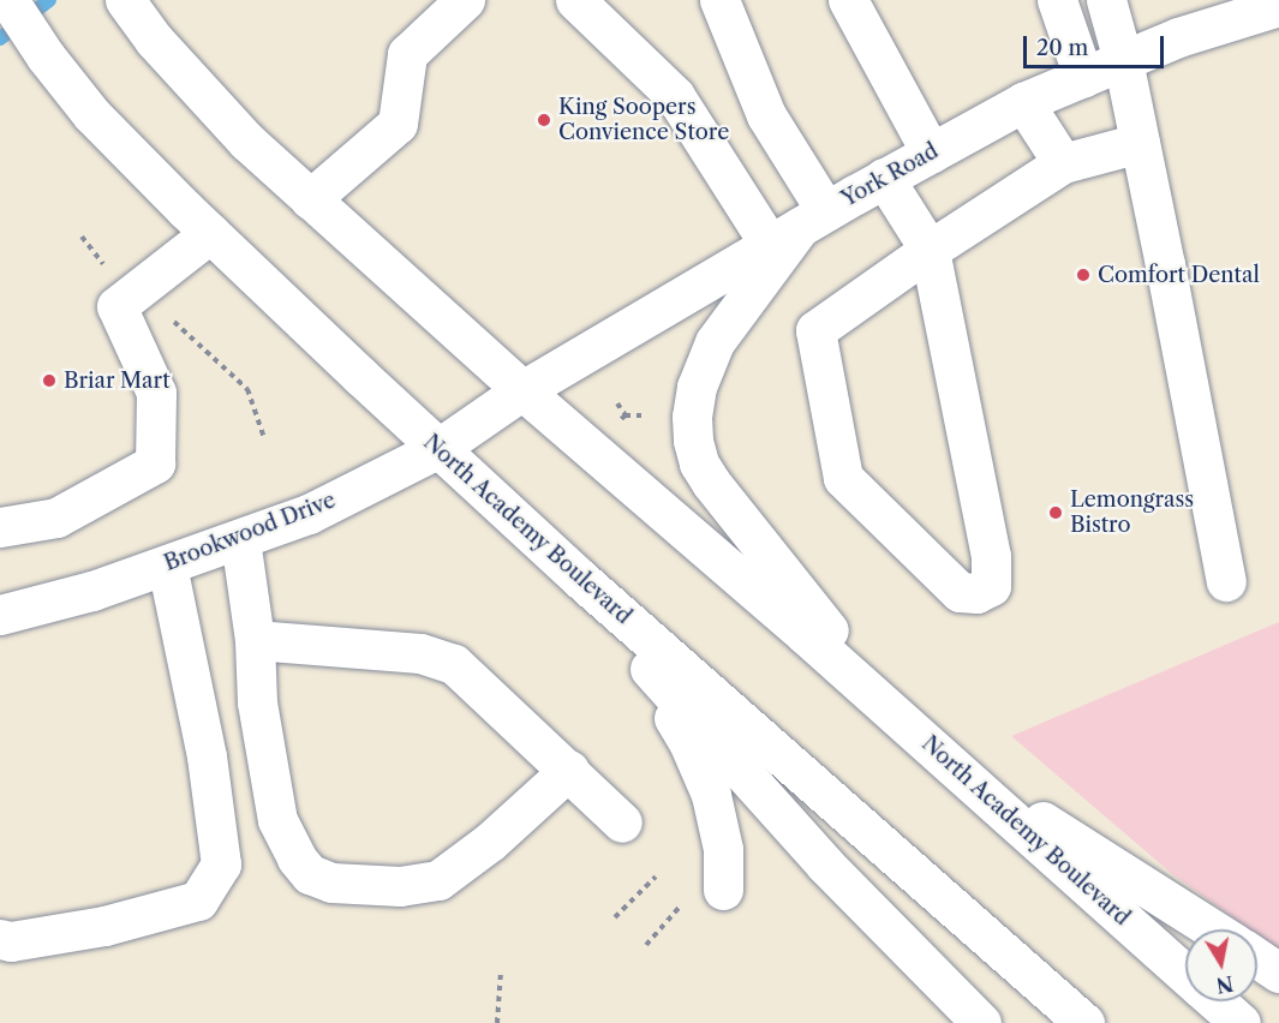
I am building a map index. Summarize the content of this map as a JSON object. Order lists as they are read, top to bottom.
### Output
{
  "streets": {
    "main road": ["York Road", "North Academy Boulevard", "Brookwood Drive"]
  },
  "crossings": [
    ["York Road", "North Academy Boulevard"],
    ["York Road", "Brookwood Drive"],
    ["North Academy Boulevard", "Brookwood Drive"]
  ],
  "places": [
    "King Soopers Convience Store",
    "Comfort Dental",
    "Briar Mart",
    "Lemongrass Bistro"
  ],
  "scale_bar": "20 m",
  "north": "bottom"
}
